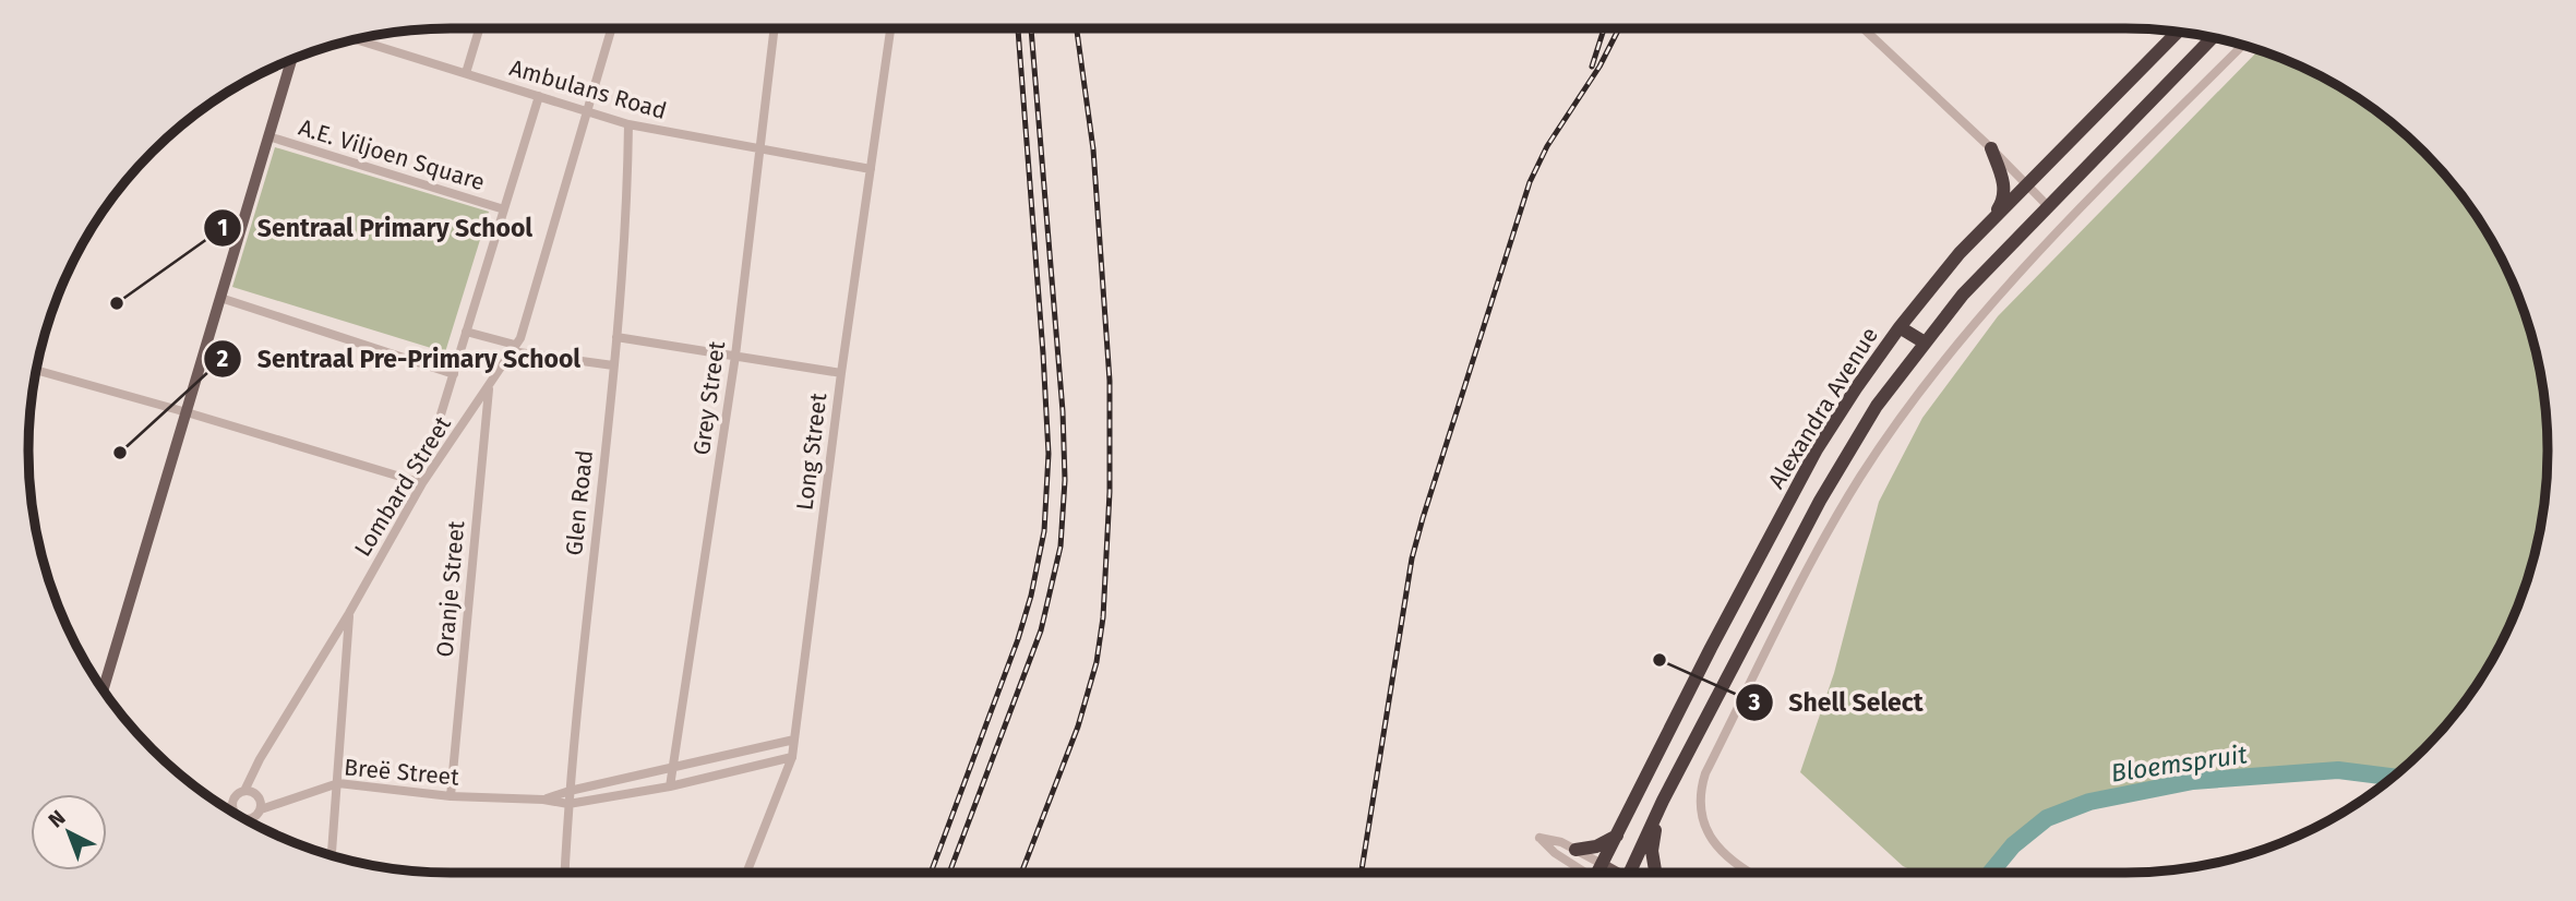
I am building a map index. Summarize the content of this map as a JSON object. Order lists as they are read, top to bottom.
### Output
{
  "streets": {
    "highway": ["Alexandra Avenue"],
    "street": [
      "Ambulans Road",
      "A.E. Viljoen Square",
      "Grey Street",
      "Long Street",
      "Lombard Street",
      "Glen Road",
      "Oranje Street",
      "Breë Street"
    ]
  },
  "crossings": [
    ["Ambulans Road", "Grey Street"],
    ["Ambulans Road", "Long Street"],
    ["Ambulans Road", "Lombard Street"],
    ["Ambulans Road", "Glen Road"],
    ["Grey Street", "Breë Street"],
    ["Long Street", "Breë Street"],
    ["Lombard Street", "Oranje Street"],
    ["Glen Road", "Breë Street"],
    ["Oranje Street", "Breë Street"]
  ],
  "water": ["Bloemspruit"],
  "places": ["Sentraal Primary School", "Sentraal Pre-Primary School", "Shell Select"],
  "north": "top left"
}
